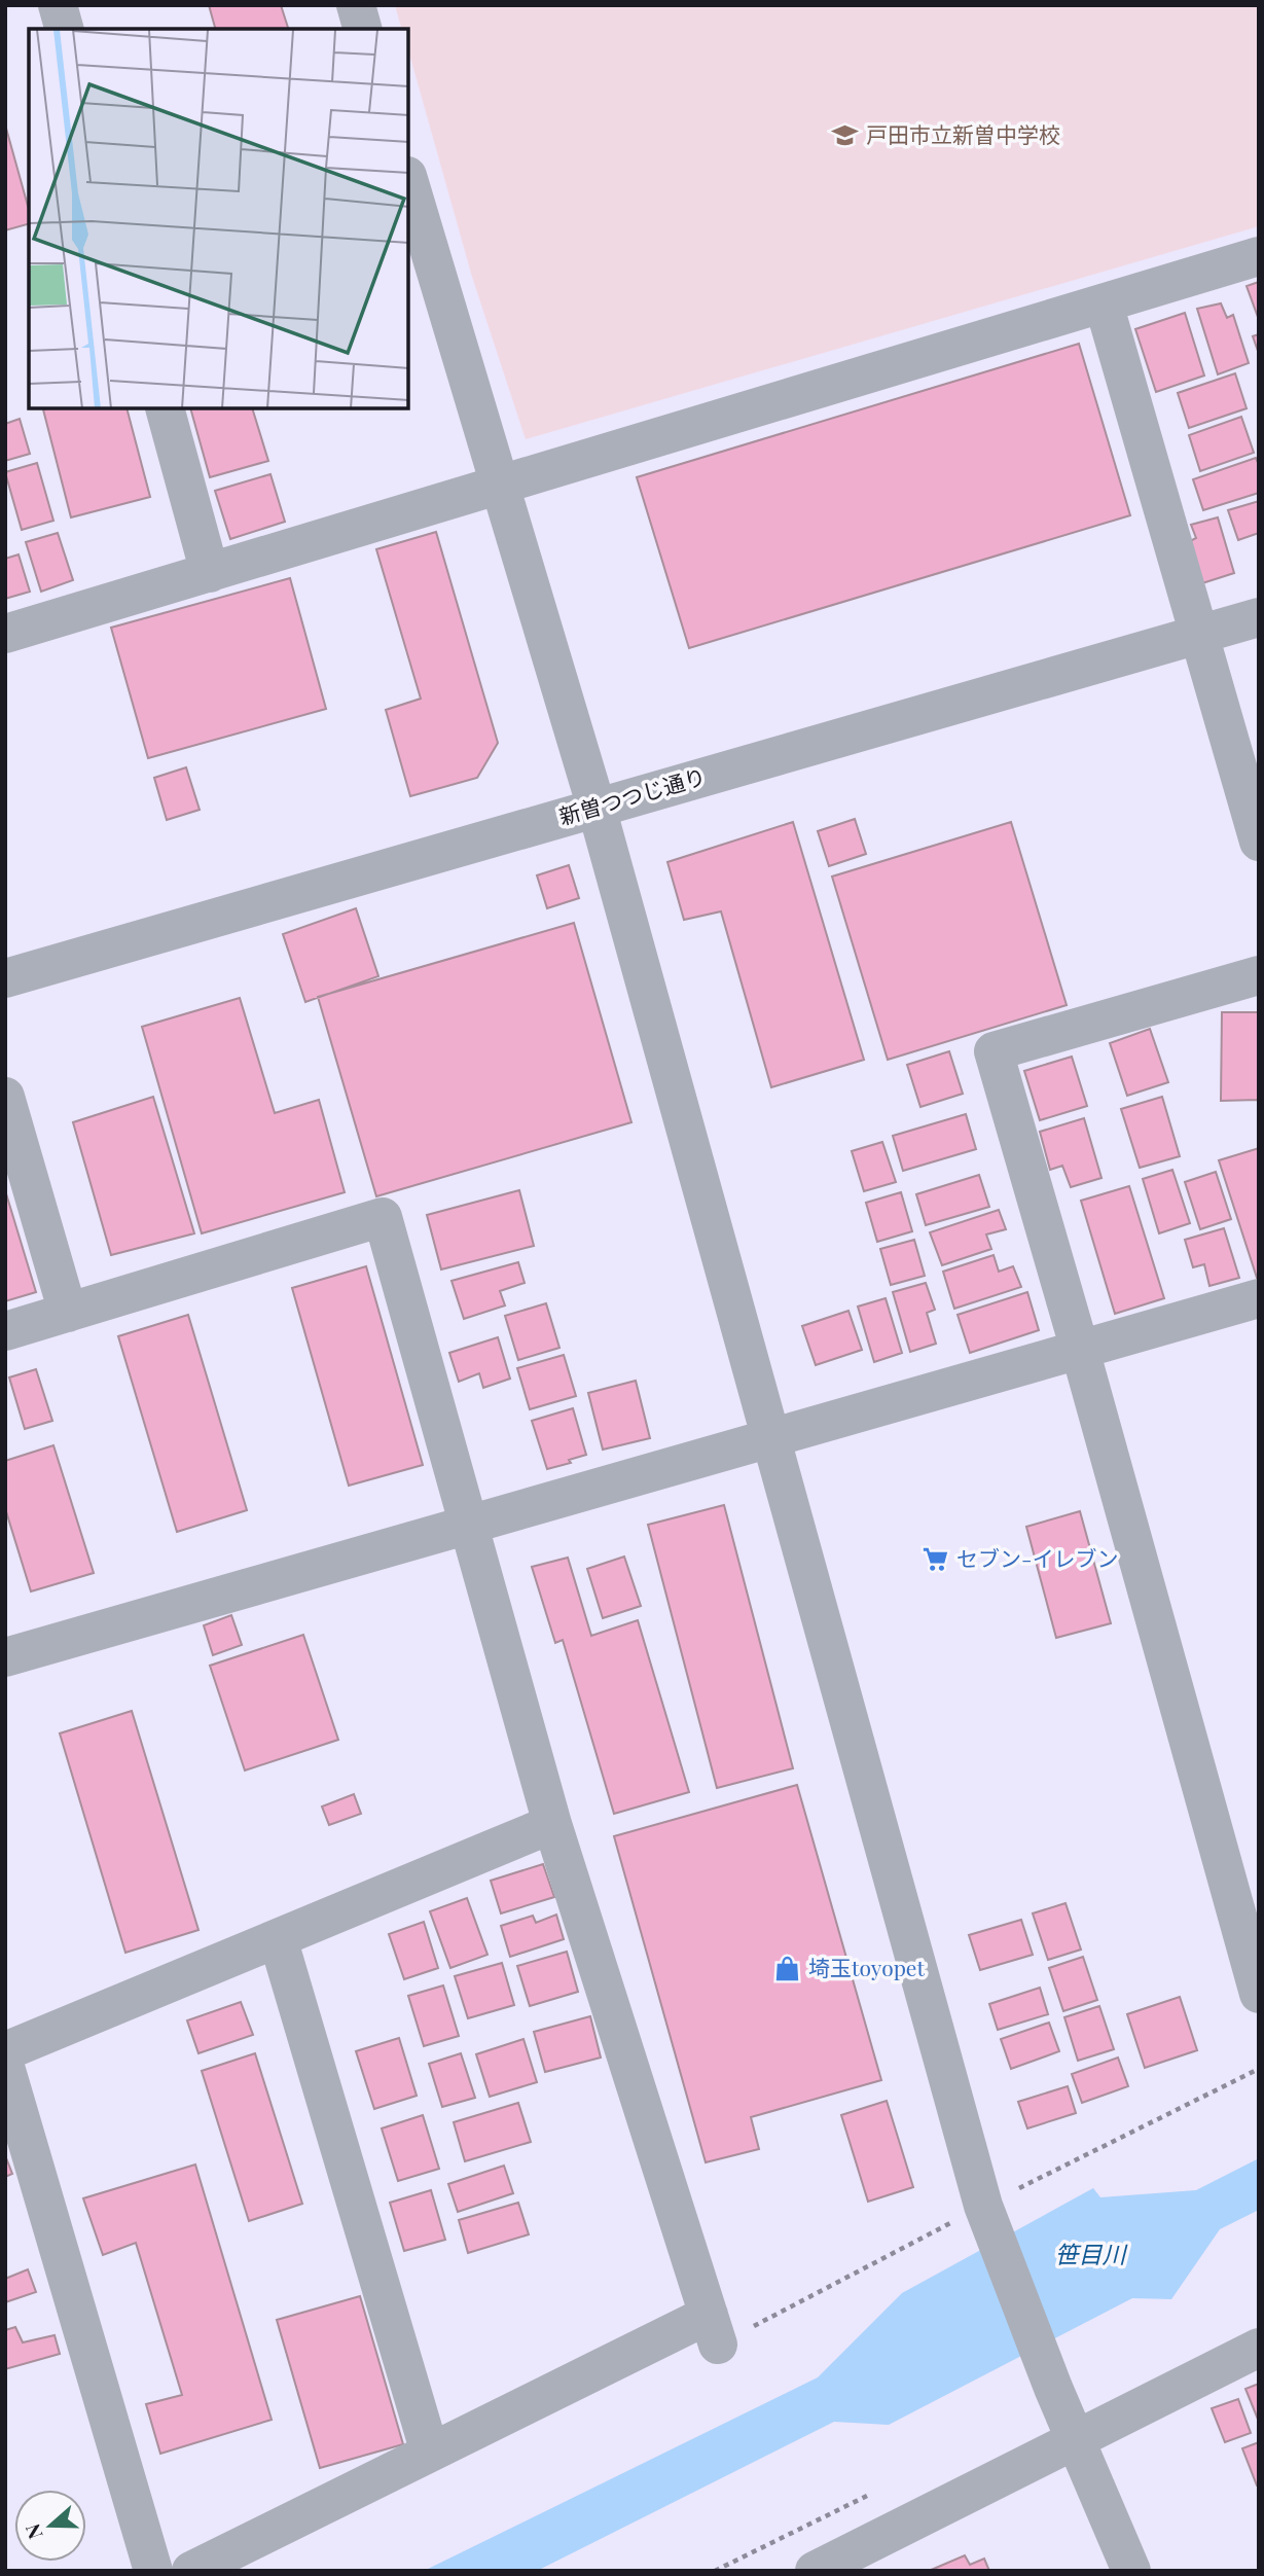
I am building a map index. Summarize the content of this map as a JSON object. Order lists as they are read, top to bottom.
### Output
{
  "streets": {
    "street": ["新曽つつじ通り"]
  },
  "water": ["笹目川"],
  "places": {
    "school or university": ["戸田市立新曽中学校"],
    "supermarket": ["セブン-イレブン"],
    "shop": ["埼玉toyopet"]
  },
  "north": "left"
}
